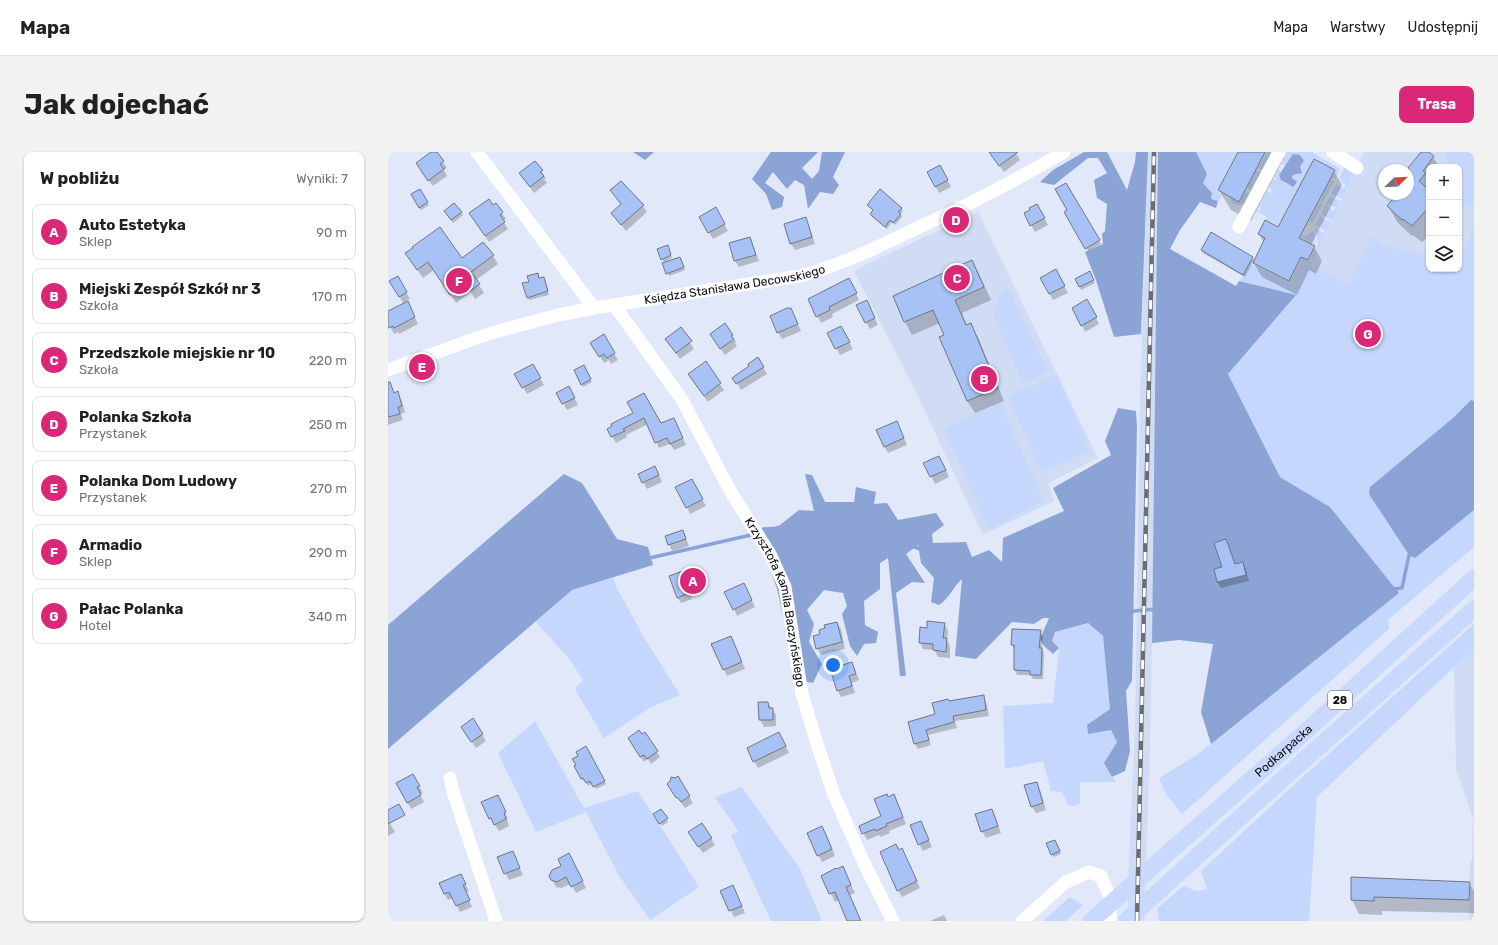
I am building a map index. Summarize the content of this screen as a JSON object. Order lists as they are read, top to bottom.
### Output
{
  "streets": {
    "main road": ["28", "Podkarpacka"],
    "street": ["Księdza Stanisława Decowskiego", "Krzysztofa Kamila Baczyńskiego"]
  },
  "crossings": [
    ["Księdza Stanisława Decowskiego", "Krzysztofa Kamila Baczyńskiego"]
  ],
  "north": "top right",
  "page": {
    "header": "Mapa",
    "nav": ["Mapa", "Warstwy", "Udostępnij"],
    "buttons": "Trasa",
    "title": "Jak dojechać",
    "heading": ["W pobliżu", "Wyniki: 7"],
    "map_buttons": ["+", "−"],
    "list": [
      {
        "mark": "A",
        "name": "Auto Estetyka",
        "note": "Sklep",
        "value": "90 m"
      },
      {
        "mark": "B",
        "name": "Miejski Zespół Szkół nr 3",
        "note": "Szkoła",
        "value": "170 m"
      },
      {
        "mark": "C",
        "name": "Przedszkole miejskie nr 10",
        "note": "Szkoła",
        "value": "220 m"
      },
      {
        "mark": "D",
        "name": "Polanka Szkoła",
        "note": "Przystanek",
        "value": "250 m"
      },
      {
        "mark": "E",
        "name": "Polanka Dom Ludowy",
        "note": "Przystanek",
        "value": "270 m"
      },
      {
        "mark": "F",
        "name": "Armadio",
        "note": "Sklep",
        "value": "290 m"
      },
      {
        "mark": "G",
        "name": "Pałac Polanka",
        "note": "Hotel",
        "value": "340 m"
      }
    ],
    "pins": [
      "D",
      "C",
      "F",
      "G",
      "E",
      "B",
      "A"
    ]
  }
}
